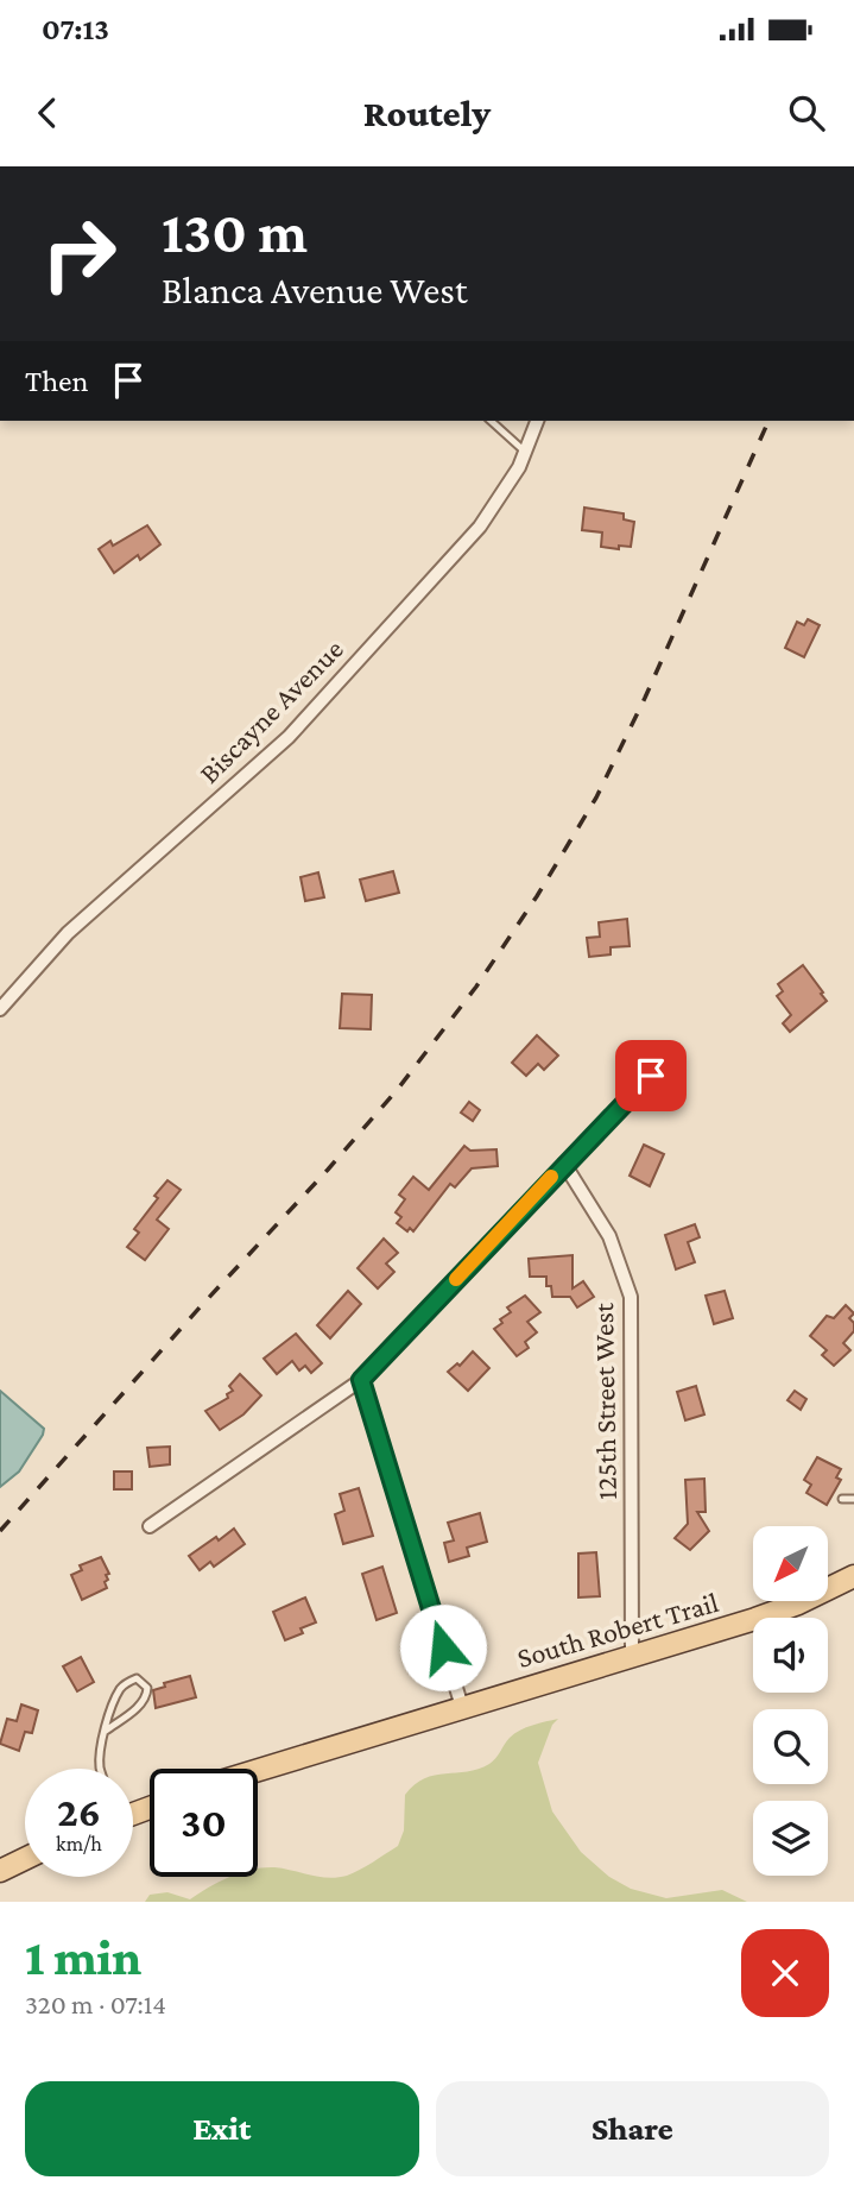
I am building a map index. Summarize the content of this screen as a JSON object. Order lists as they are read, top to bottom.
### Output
{
  "streets": {
    "main road": ["South Robert Trail"],
    "street": ["Biscayne Avenue", "125th Street West"]
  },
  "crossings": [
    ["125th Street West", "South Robert Trail"]
  ],
  "north": "bottom left",
  "page": {
    "status": "07:13",
    "header": "Routely",
    "turn": ["130 m", "Blanca Avenue West"],
    "then": "Then",
    "speed": "26 km/h",
    "limit": "30",
    "heading": ["1 min", "320 m · 07:14"],
    "buttons": ["Exit", "Share"]
  }
}
